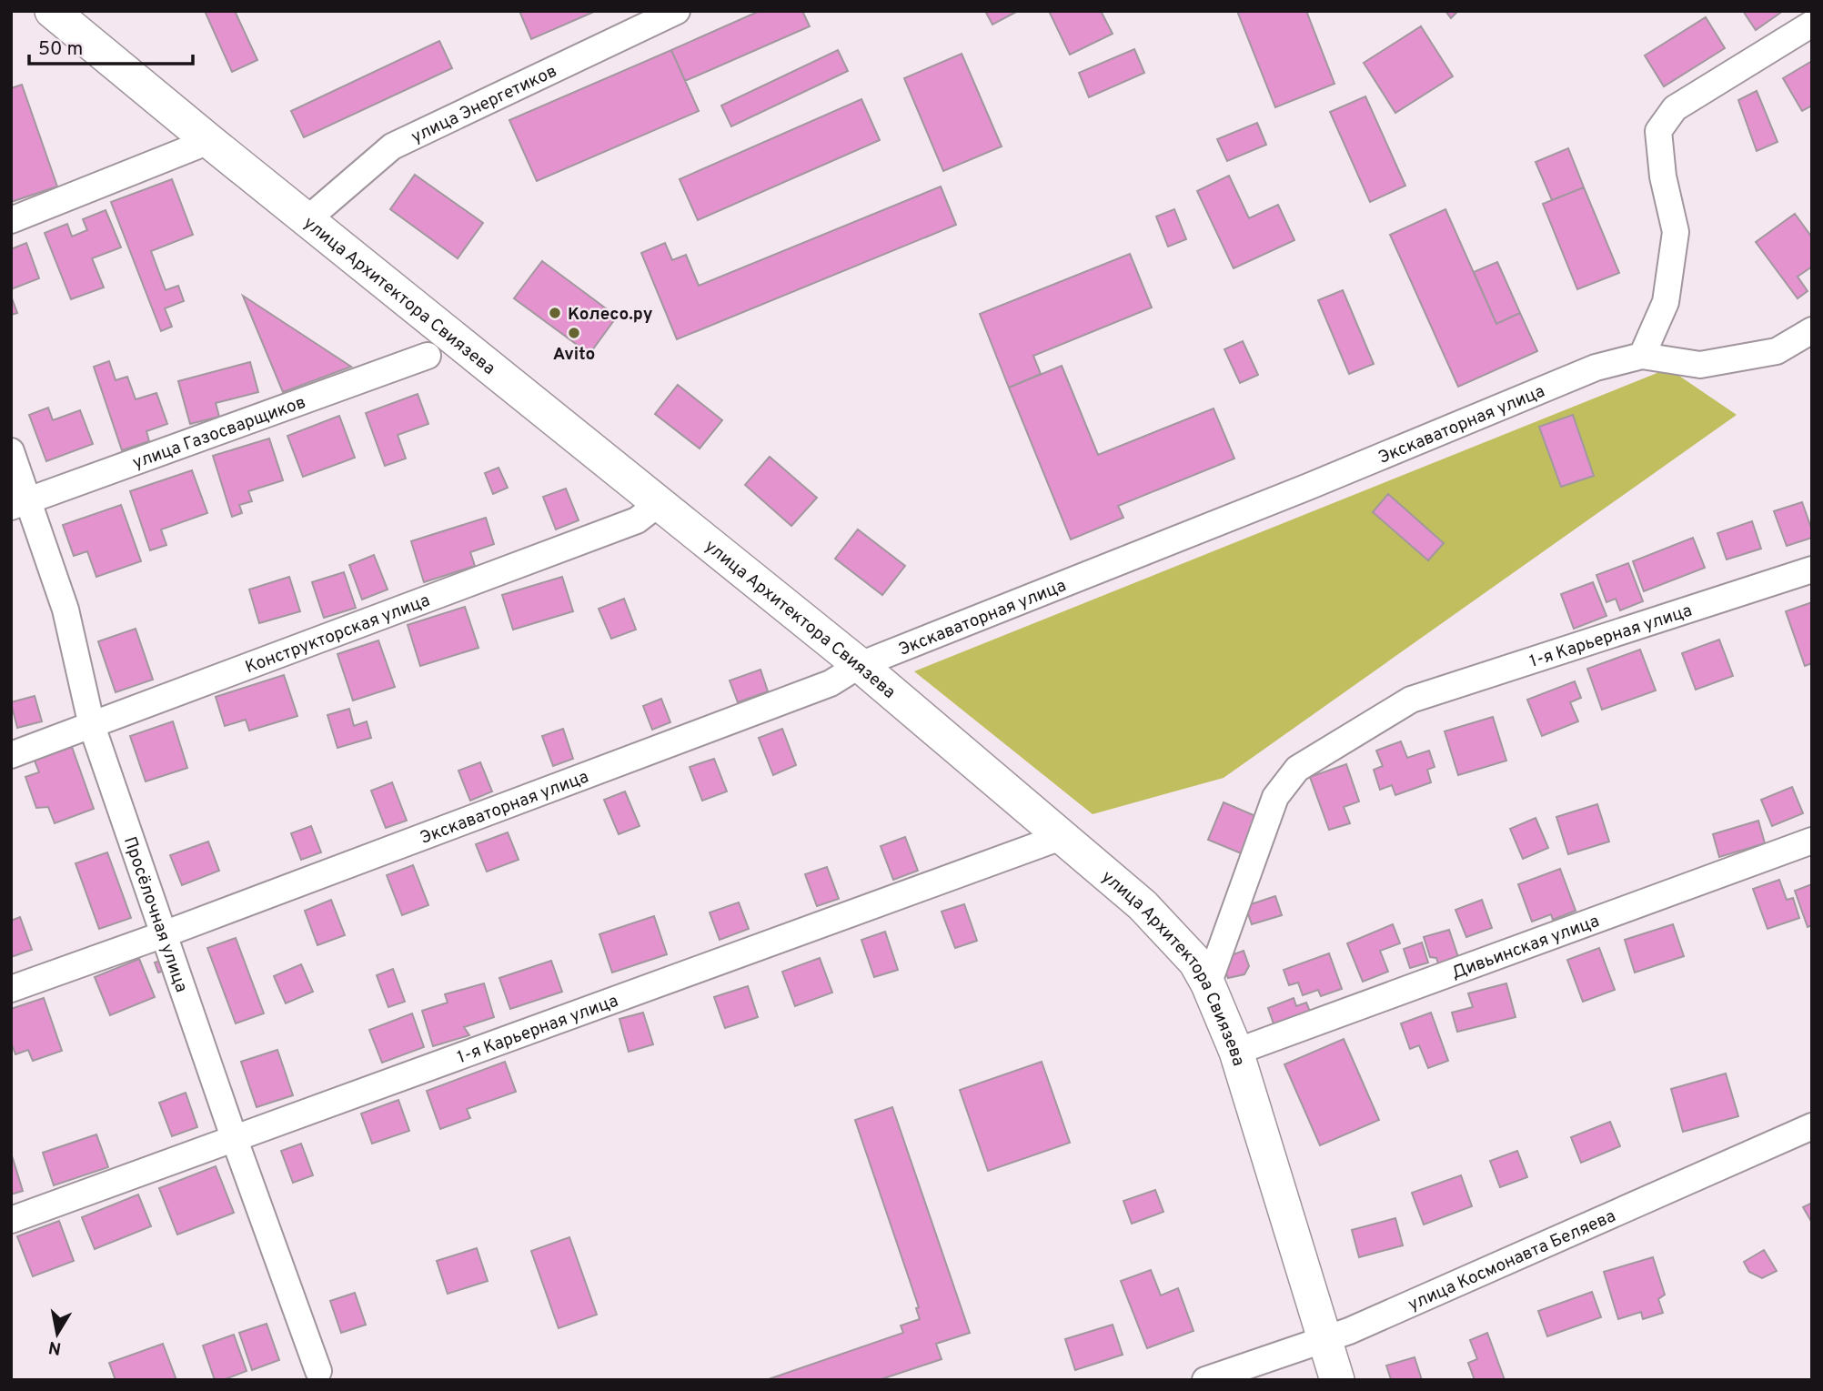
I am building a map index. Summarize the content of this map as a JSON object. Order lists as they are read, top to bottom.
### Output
{
  "streets": {
    "main road": ["улица Архитектора Свиязева"],
    "street": [
      "улица Энергетиков",
      "Экскаваторная улица",
      "улица Газосварщиков",
      "Конструкторская улица",
      "1-я Карьерная улица",
      "Просёлочная улица",
      "Дивьинская улица",
      "улица Космонавта Беляева"
    ]
  },
  "crossings": [
    ["улица Энергетиков", "улица Архитектора Свиязева"],
    ["улица Архитектора Свиязева", "Экскаваторная улица"],
    ["улица Архитектора Свиязева", "Конструкторская улица"],
    ["улица Архитектора Свиязева", "1-я Карьерная улица"],
    ["улица Архитектора Свиязева", "Дивьинская улица"],
    ["улица Архитектора Свиязева", "улица Космонавта Беляева"],
    ["Экскаваторная улица", "Просёлочная улица"],
    ["улица Газосварщиков", "Просёлочная улица"],
    ["Конструкторская улица", "Просёлочная улица"],
    ["1-я Карьерная улица", "Просёлочная улица"]
  ],
  "places": ["Колесо.ру", "Avito"],
  "scale_bar": "50 m",
  "north": "bottom"
}
